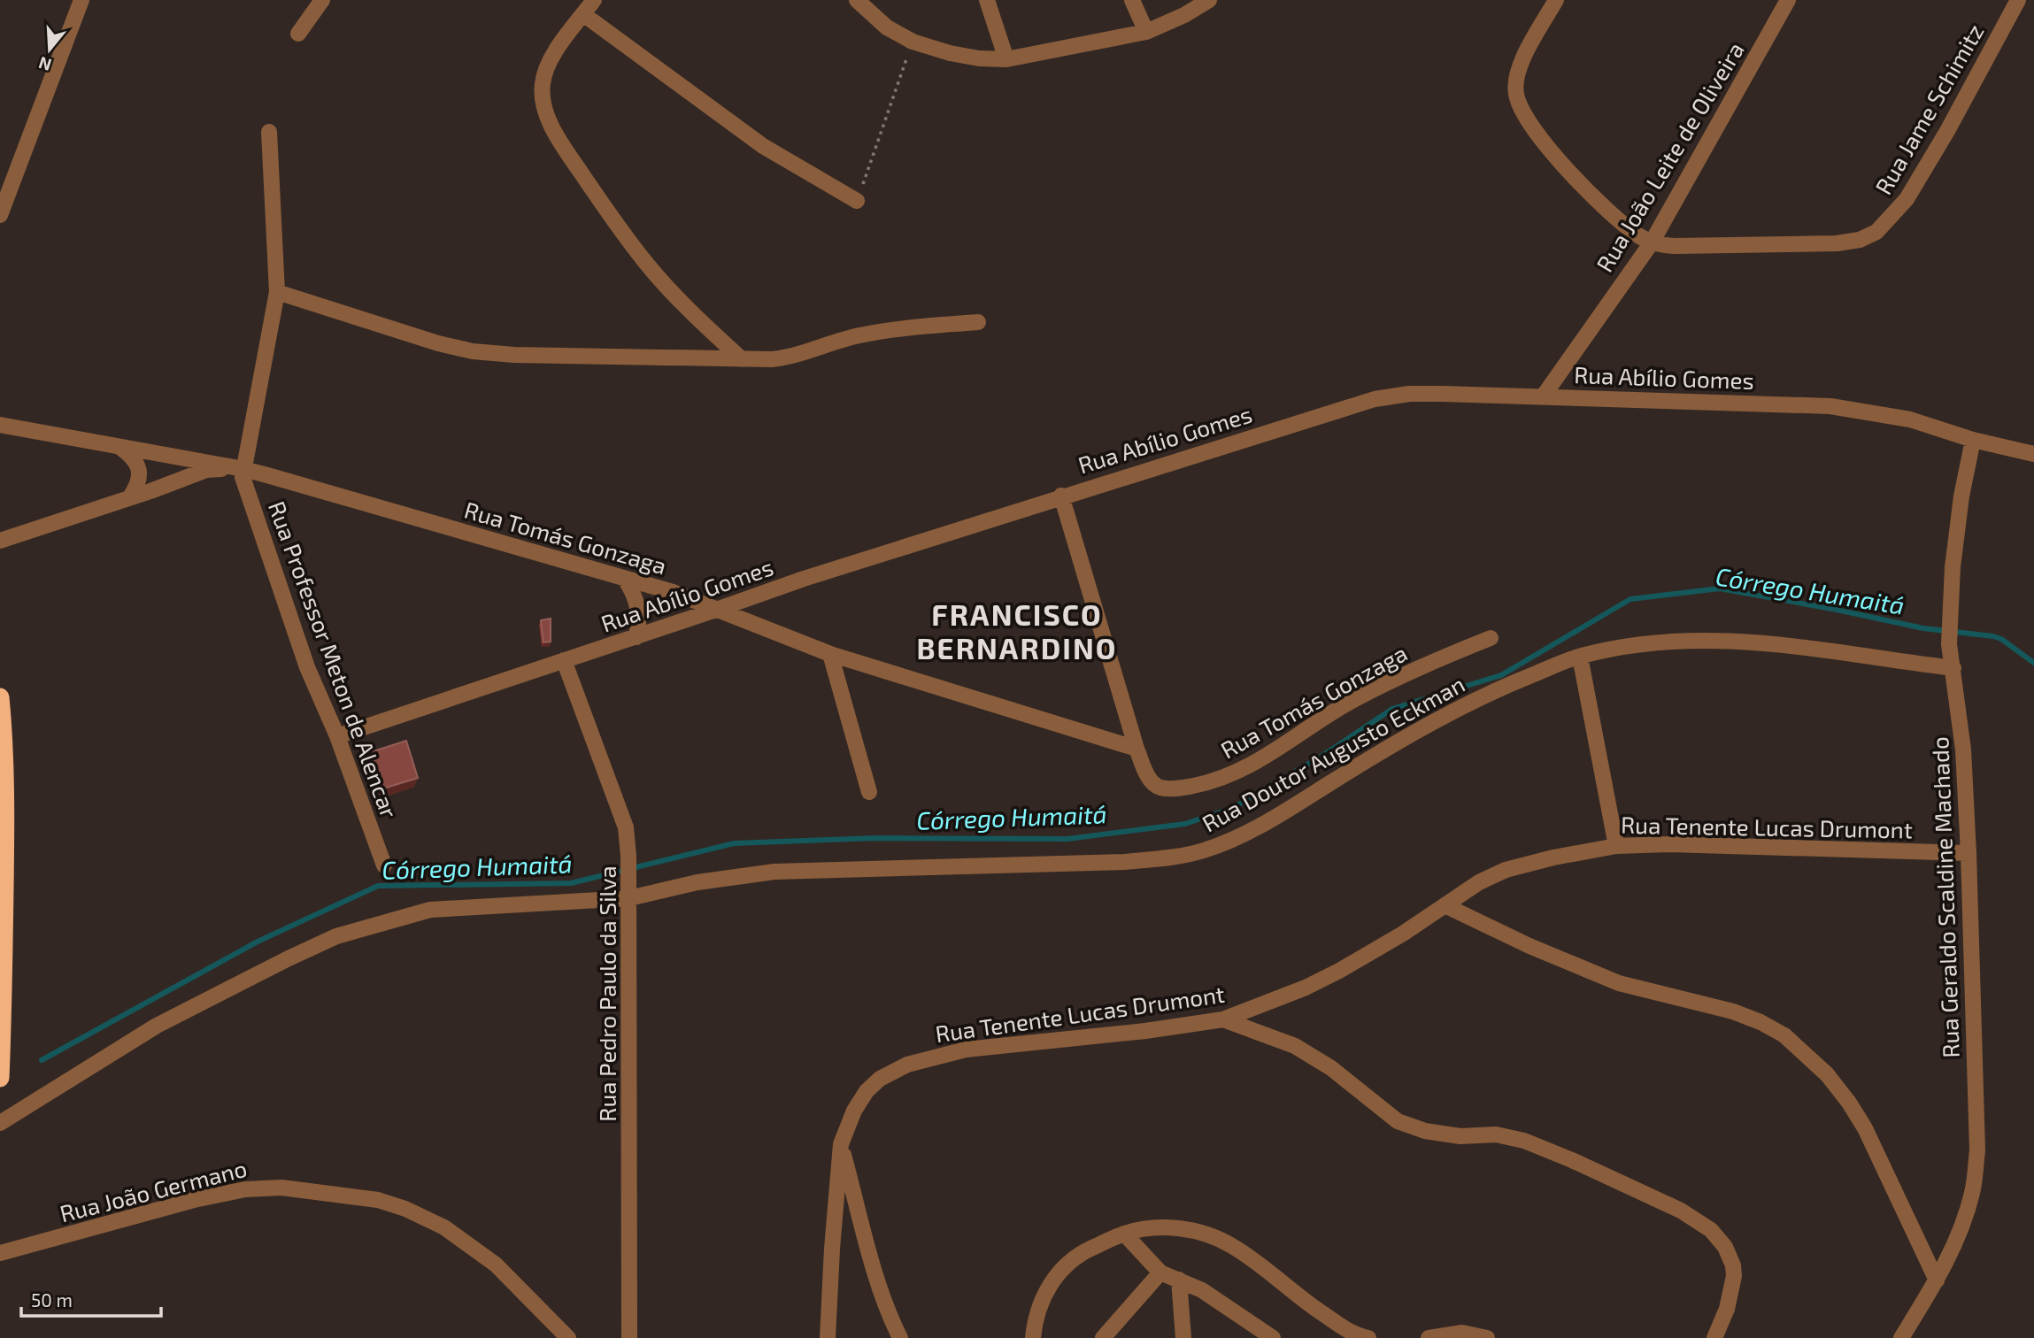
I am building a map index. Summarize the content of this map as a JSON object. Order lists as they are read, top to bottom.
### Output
{
  "streets": {
    "street": [
      "Rua Jame Schimitz",
      "Rua João Leite de Oliveira",
      "Rua Abílio Gomes",
      "Rua Tomás Gonzaga",
      "Rua Professor Meton de Alencar",
      "Rua Doutor Augusto Eckman",
      "Rua Tenente Lucas Drumont",
      "Rua Geraldo Scaldine Machado",
      "Rua Pedro Paulo da Silva",
      "Rua João Germano"
    ]
  },
  "crossings": [
    ["Rua Jame Schimitz", "Rua João Leite de Oliveira"],
    ["Rua João Leite de Oliveira", "Rua Abílio Gomes"],
    ["Rua Abílio Gomes", "Rua Tomás Gonzaga"],
    ["Rua Abílio Gomes", "Rua Professor Meton de Alencar"],
    ["Rua Abílio Gomes", "Rua Geraldo Scaldine Machado"],
    ["Rua Abílio Gomes", "Rua Pedro Paulo da Silva"],
    ["Rua Tomás Gonzaga", "Rua Professor Meton de Alencar"],
    ["Rua Doutor Augusto Eckman", "Rua Geraldo Scaldine Machado"],
    ["Rua Doutor Augusto Eckman", "Rua Pedro Paulo da Silva"],
    ["Rua Tenente Lucas Drumont", "Rua Geraldo Scaldine Machado"]
  ],
  "districts": ["FRANCISCO BERNARDINO"],
  "water": ["Córrego Humaitá"],
  "scale_bar": "50 m",
  "north": "bottom"
}
